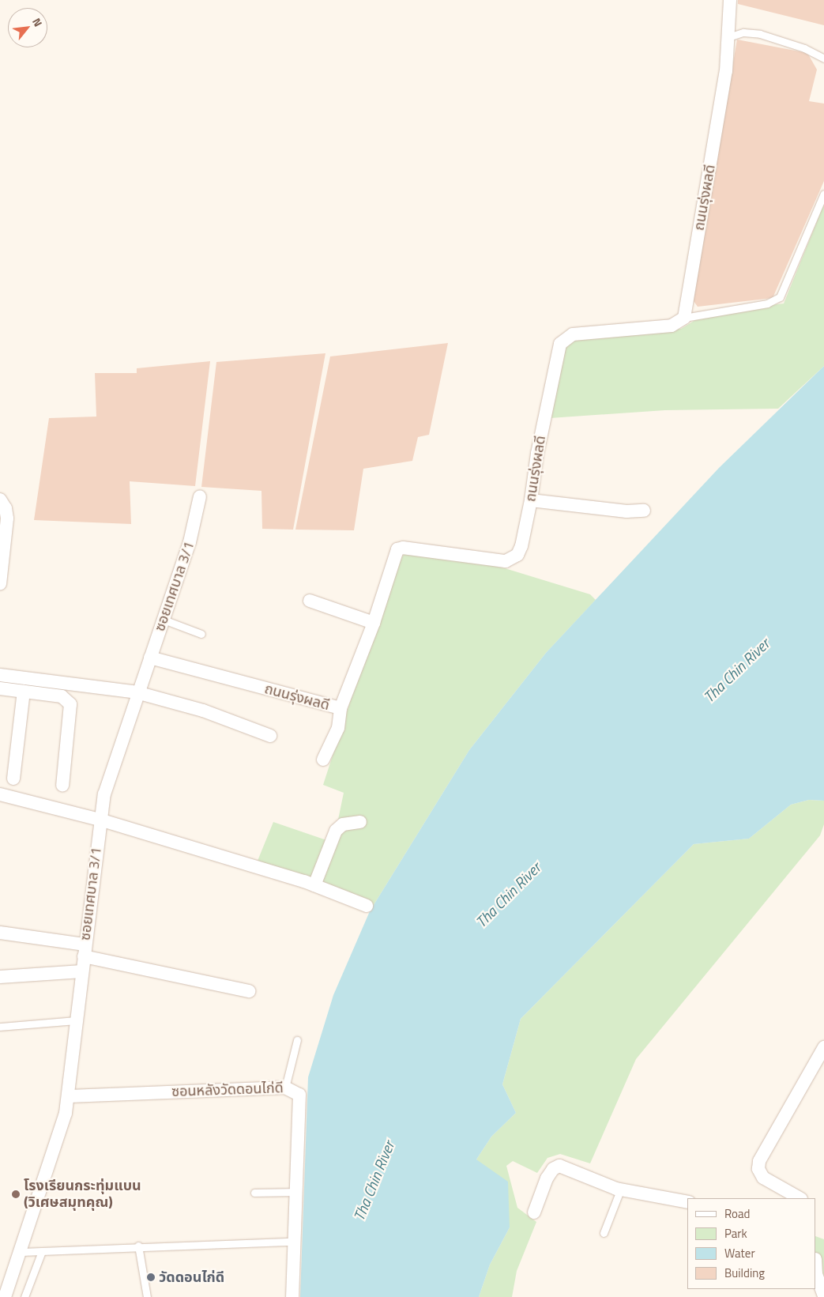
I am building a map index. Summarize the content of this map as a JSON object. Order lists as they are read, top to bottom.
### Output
{
  "streets": {
    "street": ["ถนนรุ่งผลดี", "ซอยเทศบาล 3/1", "ซอนหลังวัดดอนไก่ดี"]
  },
  "crossings": [
    ["ถนนรุ่งผลดี", "ซอยเทศบาล 3/1"],
    ["ซอยเทศบาล 3/1", "ซอนหลังวัดดอนไก่ดี"]
  ],
  "water": ["Tha Chin River"],
  "places": ["โรงเรียนกระทุ่มแบน (วิเศษสมุทคุณ)", "วัดดอนไก่ดี"],
  "legend": [
    "Road",
    "Park",
    "Water",
    "Building"
  ],
  "north": "top right"
}
